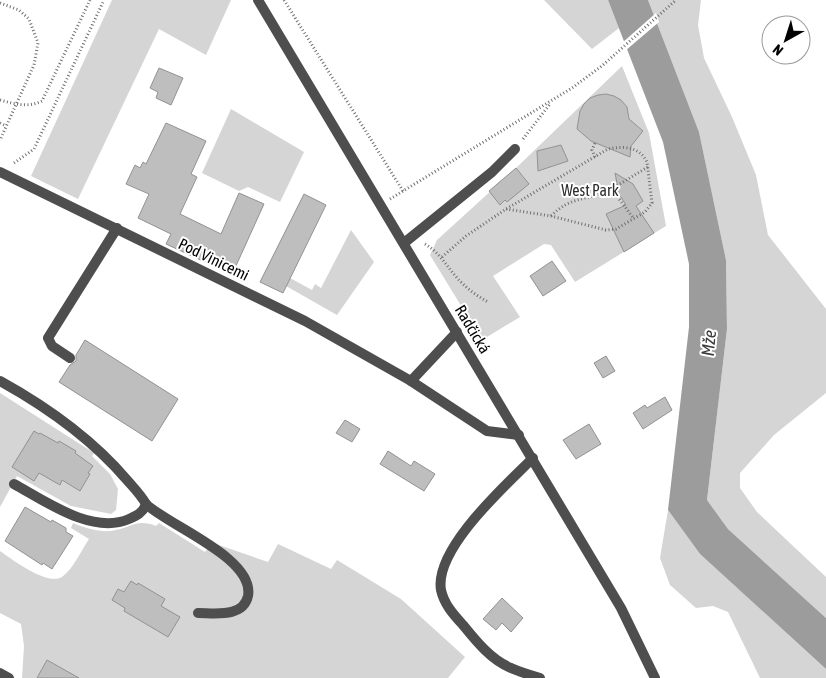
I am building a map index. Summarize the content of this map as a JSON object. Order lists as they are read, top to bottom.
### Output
{
  "streets": {
    "street": ["Pod Vinicemi", "Radčická"]
  },
  "crossings": [
    ["Pod Vinicemi", "Radčická"]
  ],
  "water": ["Mže"],
  "parks": ["West Park"],
  "north": "bottom left"
}
